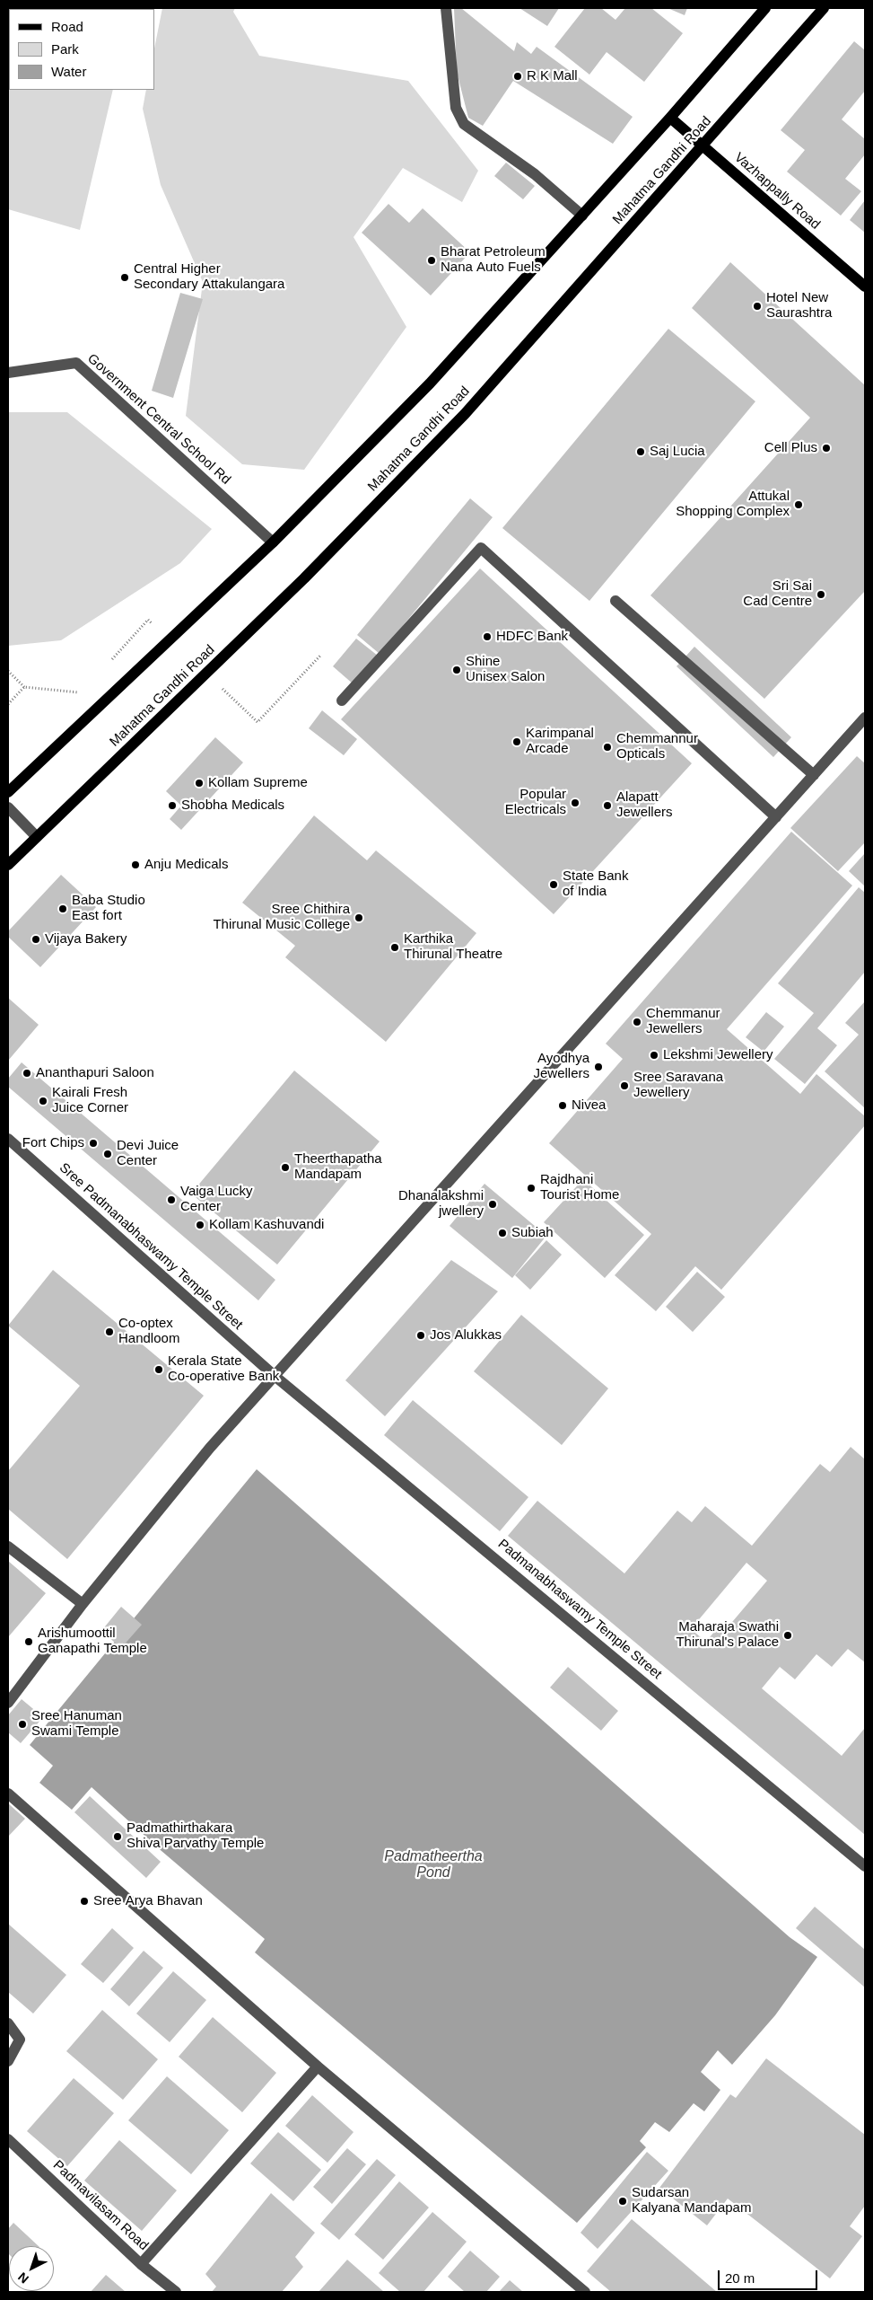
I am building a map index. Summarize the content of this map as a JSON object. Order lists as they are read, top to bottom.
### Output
{
  "streets": {
    "main road": ["Mahatma Gandhi Road", "Vazhappally Road"],
    "street": [
      "Government Central School Rd",
      "Sree Padmanabhaswamy Temple Street",
      "Padmanabhaswamy Temple Street",
      "Padmavilasam Road"
    ]
  },
  "crossings": [
    ["Mahatma Gandhi Road", "Vazhappally Road"],
    ["Sree Padmanabhaswamy Temple Street", "Padmanabhaswamy Temple Street"]
  ],
  "water": ["Padmatheertha Pond"],
  "places": [
    "R K Mall",
    "Bharat Petroleum Nana Auto Fuels",
    "Central Higher Secondary Attakulangara",
    "Hotel New Saurashtra",
    "Cell Plus",
    "Saj Lucia",
    "Attukal Shopping Complex",
    "Sri Sai Cad Centre",
    "HDFC Bank",
    "Shine Unisex Salon",
    "Karimpanal Arcade",
    "Chemmannur Opticals",
    "Kollam Supreme",
    "Popular Electricals",
    "Shobha Medicals",
    "Alapatt Jewellers",
    "Anju Medicals",
    "State Bank of India",
    "Baba Studio East fort",
    "Sree Chithira Thirunal Music College",
    "Vijaya Bakery",
    "Karthika Thirunal Theatre",
    "Chemmanur Jewellers",
    "Lekshmi Jewellery",
    "Ayodhya Jewellers",
    "Ananthapuri Saloon",
    "Sree Saravana Jewellery",
    "Kairali Fresh Juice Corner",
    "Nivea",
    "Fort Chips",
    "Devi Juice Center",
    "Theerthapatha Mandapam",
    "Rajdhani Tourist Home",
    "Vaiga Lucky Center",
    "Dhanalakshmi jwellery",
    "Kollam Kashuvandi",
    "Subiah",
    "Co-optex Handloom",
    "Jos Alukkas",
    "Kerala State Co-operative Bank",
    "Maharaja Swathi Thirunal's Palace",
    "Arishumoottil Ganapathi Temple",
    "Sree Hanuman Swami Temple",
    "Padmathirthakara Shiva Parvathy Temple",
    "Sree Arya Bhavan",
    "Sudarsan Kalyana Mandapam"
  ],
  "legend": ["Road", "Park", "Water"],
  "scale_bar": "20 m",
  "north": "bottom left"
}
